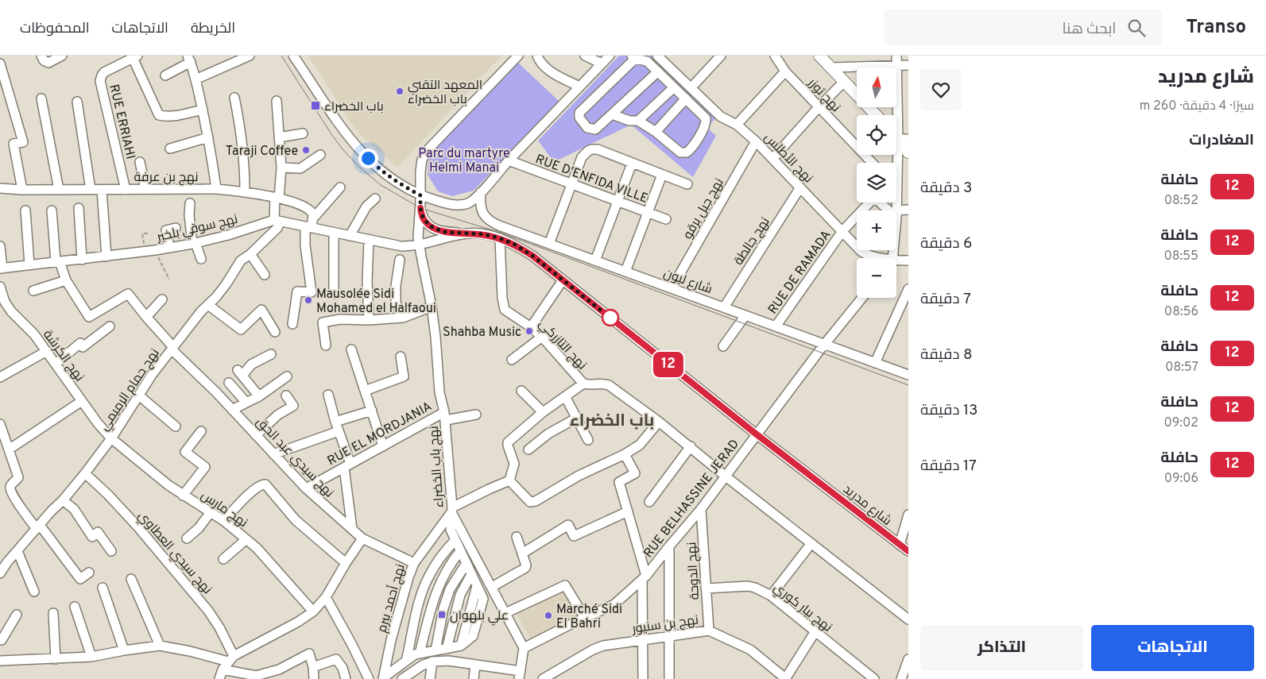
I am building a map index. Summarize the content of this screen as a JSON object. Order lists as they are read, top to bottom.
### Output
{
  "streets": {
    "street": [
      "نهج توزر",
      "RUE ERRIAHI",
      "نهج الأطلس",
      "نهج بن عرفة",
      "RUE D'ENFIDA VILLE",
      "نهج جبل برقو",
      "نهج سوقي بلخير",
      "نهج جالطة",
      "RUE DE RAMADA",
      "شارع ليون",
      "نهج التازركي",
      "نهج الكرشة",
      "نهج حمام الرميمي",
      "RUE EL MORDJANIA",
      "نهج سيدي عبد الحق",
      "نهج باب الخضراء",
      "RUE BELHASSINE JERAD",
      "شارع مدريد",
      "نهج مارس",
      "نهج سيدي العطاوي",
      "نهج الدوحة",
      "نهج أحمد بيرم",
      "نهج بيار كوري",
      "نهج بن سنيور"
    ]
  },
  "crossings": [
    ["RUE ERRIAHI", "نهج بن عرفة"],
    ["نهج الأطلس", "نهج جبل برقو"],
    ["نهج الأطلس", "نهج جالطة"],
    ["نهج الأطلس", "RUE DE RAMADA"],
    ["نهج جبل برقو", "شارع ليون"],
    ["نهج سوقي بلخير", "نهج حمام الرميمي"],
    ["نهج جالطة", "شارع ليون"],
    ["RUE DE RAMADA", "شارع ليون"],
    ["شارع ليون", "RUE BELHASSINE JERAD"],
    ["نهج التازركي", "RUE BELHASSINE JERAD"],
    ["نهج التازركي", "شارع مدريد"],
    ["نهج الكرشة", "نهج حمام الرميمي"],
    ["نهج الكرشة", "نهج مارس"],
    ["نهج حمام الرميمي", "نهج سيدي عبد الحق"],
    ["نهج حمام الرميمي", "نهج مارس"],
    ["نهج حمام الرميمي", "نهج سيدي العطاوي"],
    ["RUE EL MORDJANIA", "نهج سيدي عبد الحق"],
    ["RUE EL MORDJANIA", "نهج باب الخضراء"],
    ["نهج سيدي عبد الحق", "نهج أحمد بيرم"],
    ["نهج باب الخضراء", "RUE BELHASSINE JERAD"],
    ["نهج باب الخضراء", "شارع مدريد"],
    ["نهج باب الخضراء", "نهج أحمد بيرم"],
    ["RUE BELHASSINE JERAD", "شارع مدريد"],
    ["RUE BELHASSINE JERAD", "نهج الدوحة"],
    ["نهج الدوحة", "نهج بيار كوري"],
    ["نهج الدوحة", "نهج بن سنيور"]
  ],
  "districts": ["باب الخضراء"],
  "parks": ["Parc du martyre Helmi Manai"],
  "places": {
    "other": [
      "المعهد التقني باب الخضراء",
      "Taraji Coffee",
      "Mausolée Sidi Mohamed el Halfaoui",
      "Shahba Music",
      "Marché Sidi El Bahri"
    ],
    "transit": ["باب الخضراء", "علي بلهوان"]
  },
  "lines": ["bus line 12"],
  "north": "top",
  "page": {
    "header": "Transo",
    "search": "ابحث هنا",
    "nav": ["الخريطة", "الاتجاهات", "المحفوظات"],
    "heading": [
      ["شارع مدريد", "سيرًا · 4 دقيقة · 260 m"],
      "المغادرات"
    ],
    "on_map": "12",
    "map_buttons": ["+", "−"],
    "list": [
      {
        "mark": "12",
        "name": "حافلة",
        "note": "08:52",
        "value": "3 دقيقة"
      },
      {
        "mark": "12",
        "name": "حافلة",
        "note": "08:55",
        "value": "6 دقيقة"
      },
      {
        "mark": "12",
        "name": "حافلة",
        "note": "08:56",
        "value": "7 دقيقة"
      },
      {
        "mark": "12",
        "name": "حافلة",
        "note": "08:57",
        "value": "8 دقيقة"
      },
      {
        "mark": "12",
        "name": "حافلة",
        "note": "09:02",
        "value": "13 دقيقة"
      },
      {
        "mark": "12",
        "name": "حافلة",
        "note": "09:06",
        "value": "17 دقيقة"
      }
    ],
    "buttons": ["الاتجاهات", "التذاكر"]
  }
}
